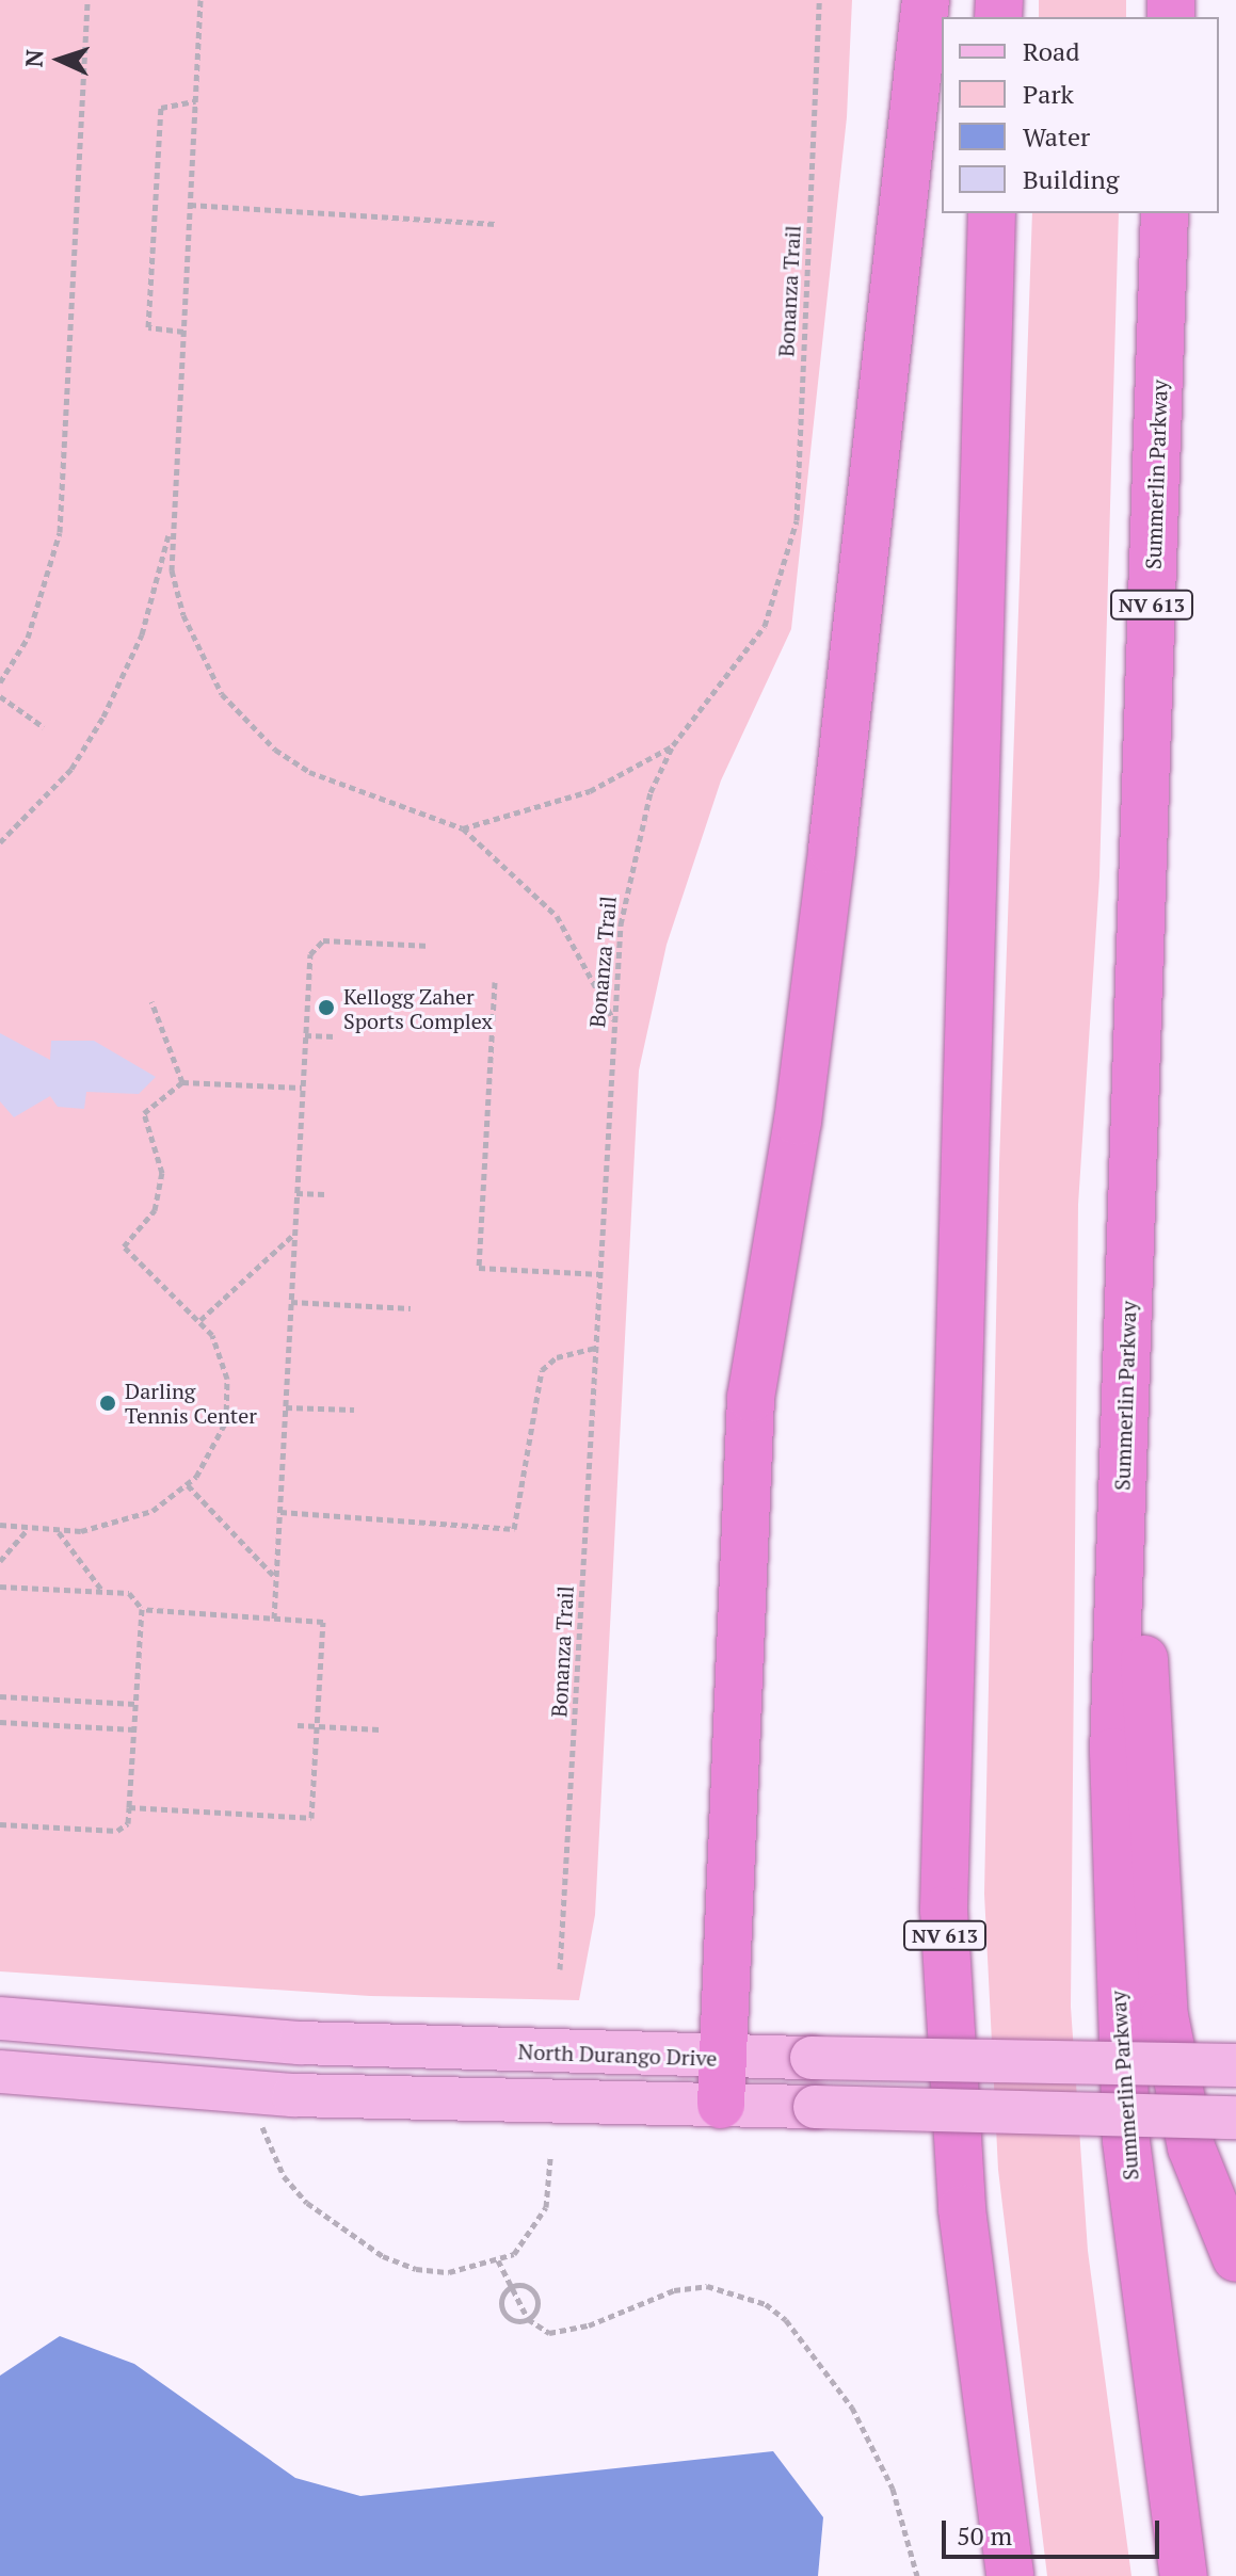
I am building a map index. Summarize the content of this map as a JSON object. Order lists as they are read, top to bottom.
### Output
{
  "streets": {
    "highway": ["Summerlin Parkway", "NV 613"],
    "main road": ["North Durango Drive"],
    "path": ["Bonanza Trail"]
  },
  "places": ["Kellogg Zaher Sports Complex", "Darling Tennis Center"],
  "legend": [
    "Road",
    "Park",
    "Water",
    "Building"
  ],
  "scale_bar": "50 m",
  "north": "left"
}
